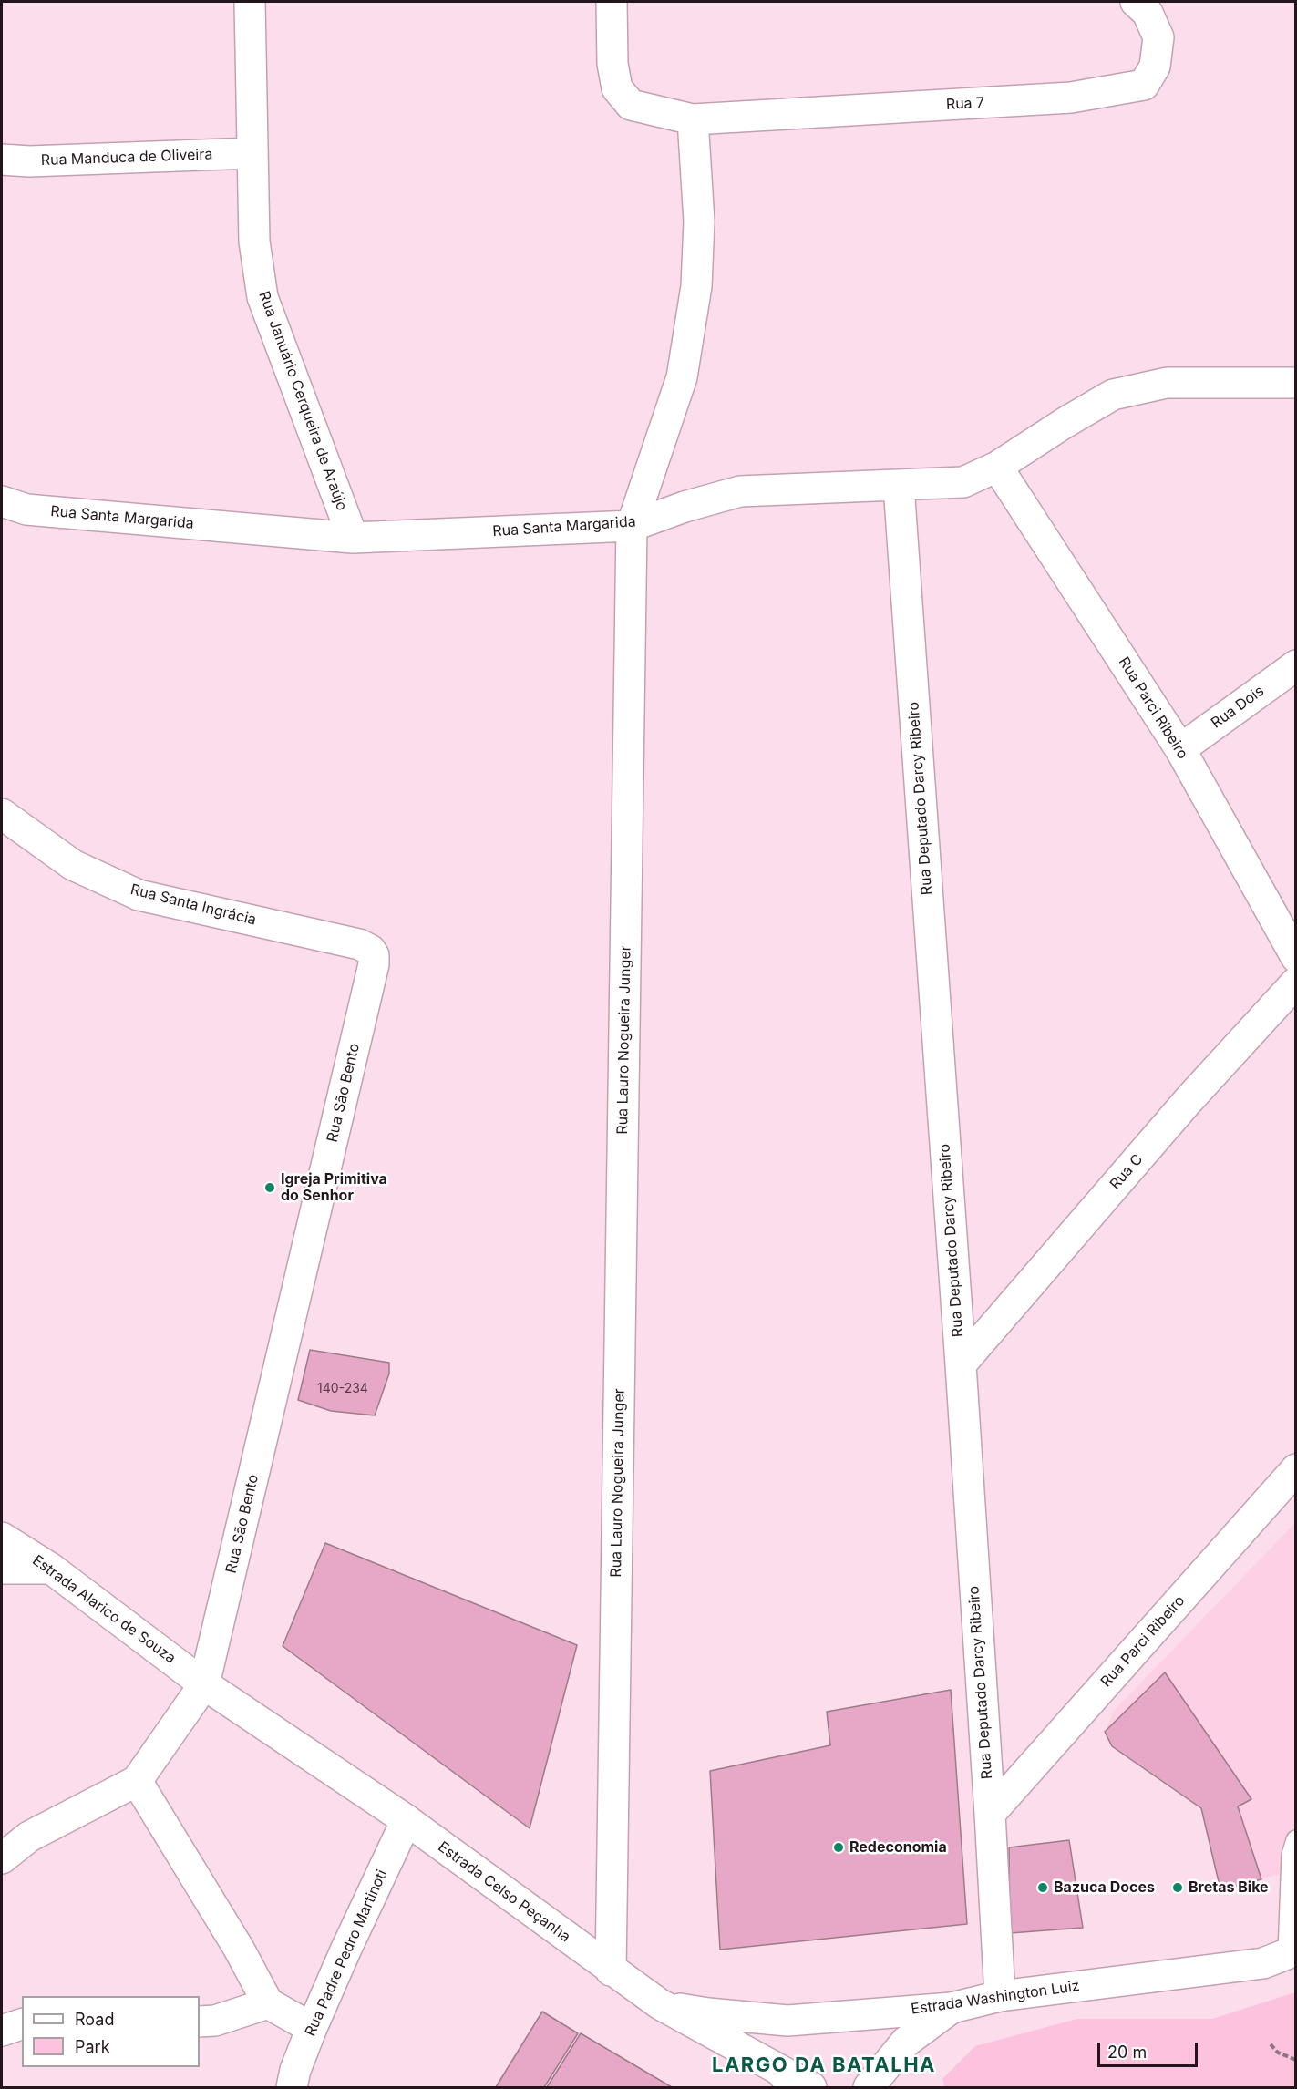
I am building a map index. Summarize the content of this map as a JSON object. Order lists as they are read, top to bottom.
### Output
{
  "streets": {
    "street": [
      "Rua 7",
      "Rua Manduca de Oliveira",
      "Rua Januário Cerqueira de Araújo",
      "Rua Santa Margarida",
      "Rua Dois",
      "Rua Parci Ribeiro",
      "Rua Deputado Darcy Ribeiro",
      "Rua Santa Ingrácia",
      "Rua Lauro Nogueira Junger",
      "Rua São Bento",
      "Rua C",
      "Estrada Alarico de Souza",
      "Estrada Celso Peçanha",
      "Rua Padre Pedro Martinoti",
      "Estrada Washington Luiz"
    ]
  },
  "crossings": [
    ["Rua 7", "Rua Lauro Nogueira Junger"],
    ["Rua Manduca de Oliveira", "Rua Januário Cerqueira de Araújo"],
    ["Rua Januário Cerqueira de Araújo", "Rua Santa Margarida"],
    ["Rua Santa Margarida", "Rua Parci Ribeiro"],
    ["Rua Santa Margarida", "Rua Deputado Darcy Ribeiro"],
    ["Rua Santa Margarida", "Rua Lauro Nogueira Junger"],
    ["Rua Dois", "Rua Parci Ribeiro"],
    ["Rua Parci Ribeiro", "Rua Deputado Darcy Ribeiro"],
    ["Rua Deputado Darcy Ribeiro", "Rua C"],
    ["Rua Deputado Darcy Ribeiro", "Estrada Washington Luiz"],
    ["Rua Santa Ingrácia", "Rua São Bento"],
    ["Rua Lauro Nogueira Junger", "Estrada Celso Peçanha"],
    ["Rua São Bento", "Estrada Alarico de Souza"],
    ["Rua São Bento", "Estrada Celso Peçanha"],
    ["Estrada Alarico de Souza", "Estrada Celso Peçanha"],
    ["Estrada Celso Peçanha", "Rua Padre Pedro Martinoti"],
    ["Estrada Celso Peçanha", "Estrada Washington Luiz"]
  ],
  "districts": ["LARGO DA BATALHA"],
  "places": [
    "Igreja Primitiva do Senhor",
    "Redeconomia",
    "Bazuca Doces",
    "Bretas Bike"
  ],
  "house_numbers": ["140-234"],
  "legend": ["Road", "Park"],
  "scale_bar": "20 m"
}
